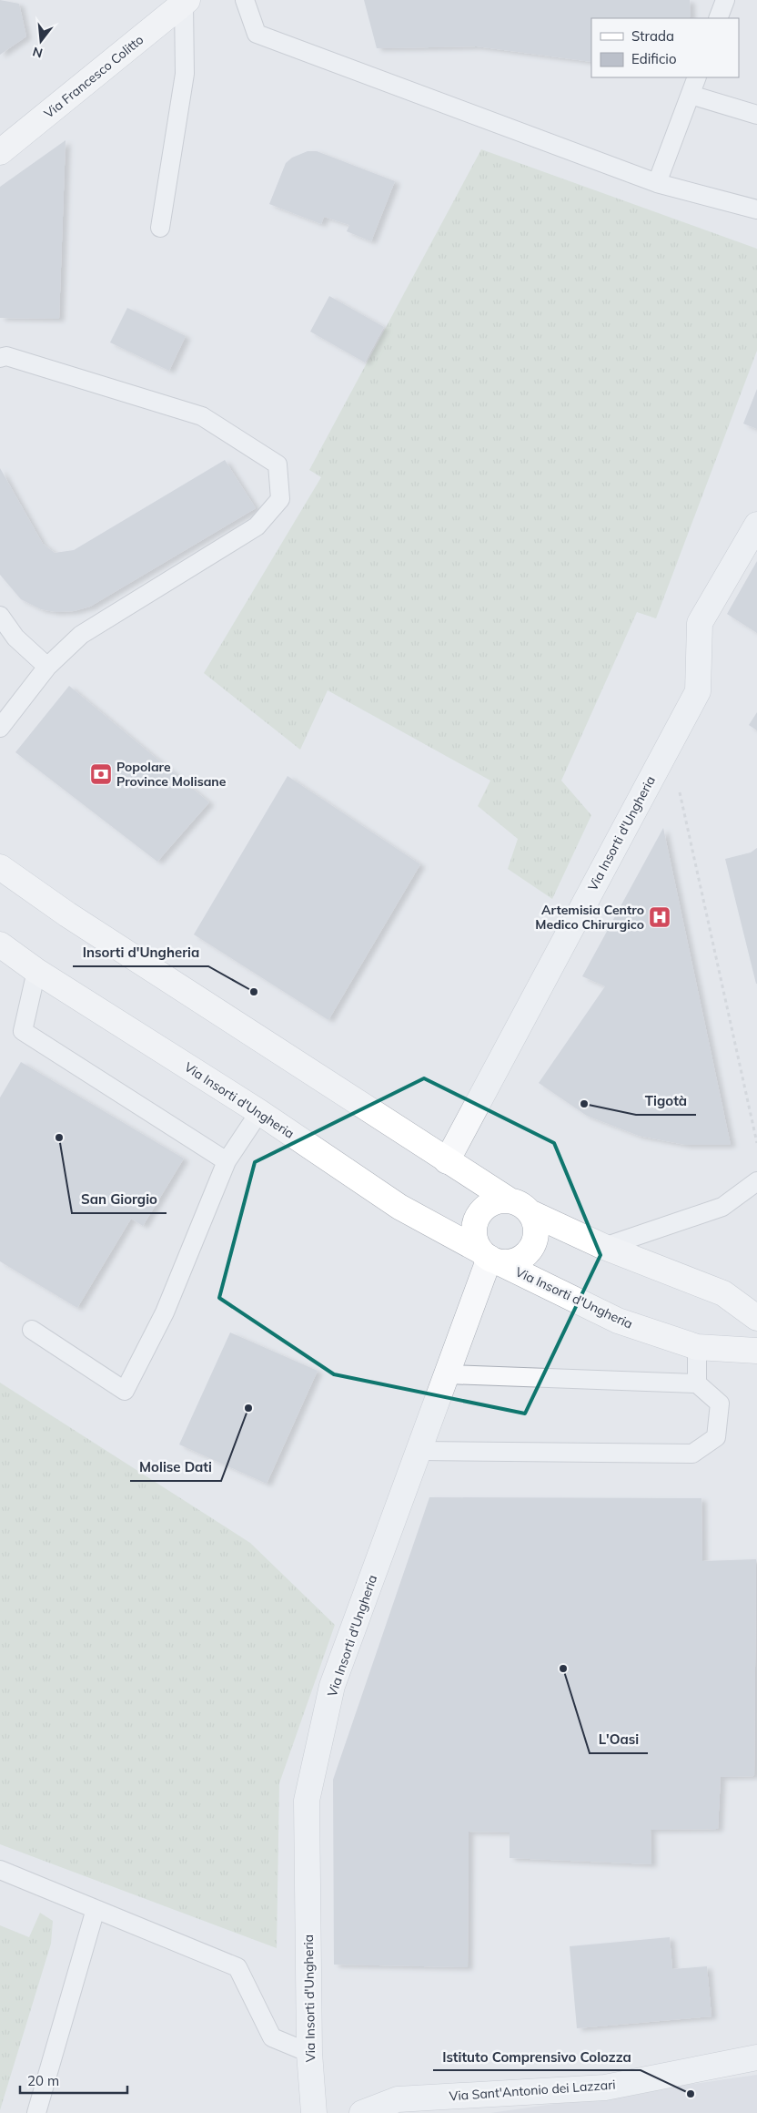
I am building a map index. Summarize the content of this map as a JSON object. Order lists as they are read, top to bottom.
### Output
{
  "streets": {
    "main road": ["Via Francesco Colitto", "Via Insorti d'Ungheria"],
    "street": ["Via Sant'Antonio dei Lazzari"]
  },
  "places": {
    "bank": ["Popolare Province Molisane"],
    "hospital": ["Artemisia Centro Medico Chirurgico"],
    "other": [
      "Insorti d'Ungheria",
      "Tigotà",
      "San Giorgio",
      "Molise Dati",
      "L'Oasi",
      "Istituto Comprensivo Colozza"
    ]
  },
  "legend": ["Strada", "Edificio"],
  "scale_bar": "20 m",
  "north": "bottom"
}
